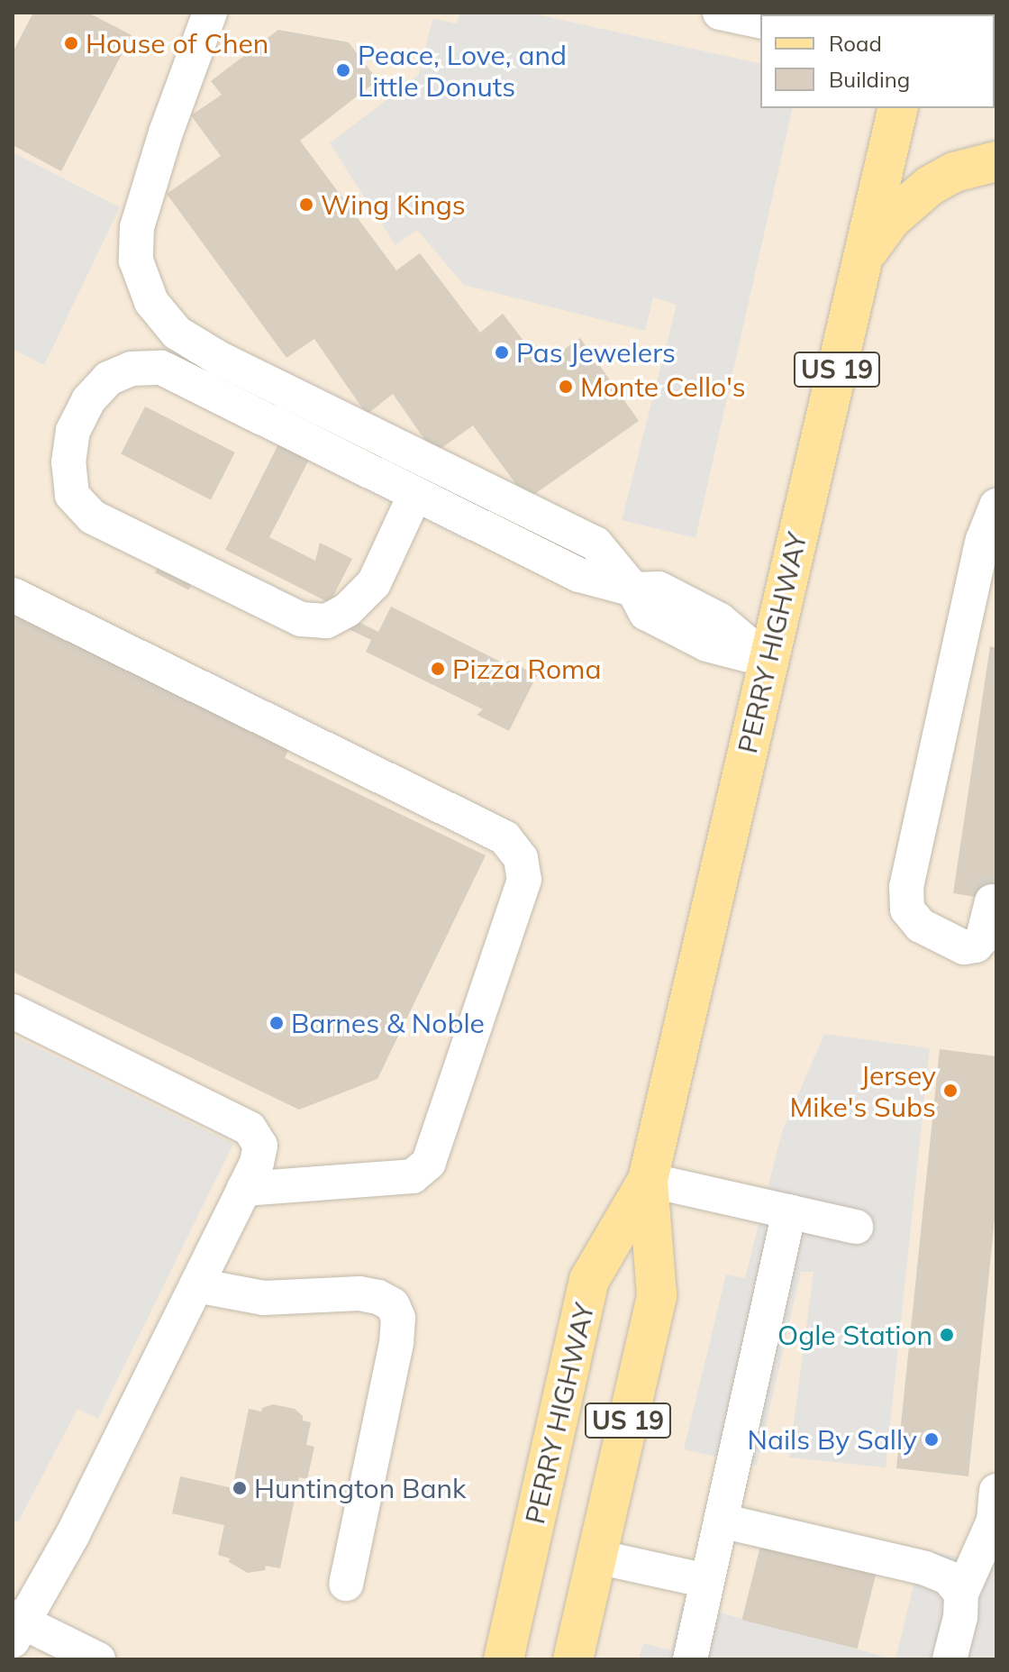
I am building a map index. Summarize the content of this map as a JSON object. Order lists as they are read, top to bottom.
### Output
{
  "streets": {
    "main road": ["US 19", "PERRY HIGHWAY"]
  },
  "places": [
    "House of Chen",
    "Peace, Love, and Little Donuts",
    "Wing Kings",
    "Pas Jewelers",
    "Monte Cello's",
    "Pizza Roma",
    "Barnes & Noble",
    "Jersey Mike's Subs",
    "Ogle Station",
    "Nails By Sally",
    "Huntington Bank"
  ],
  "legend": ["Road", "Building"]
}
